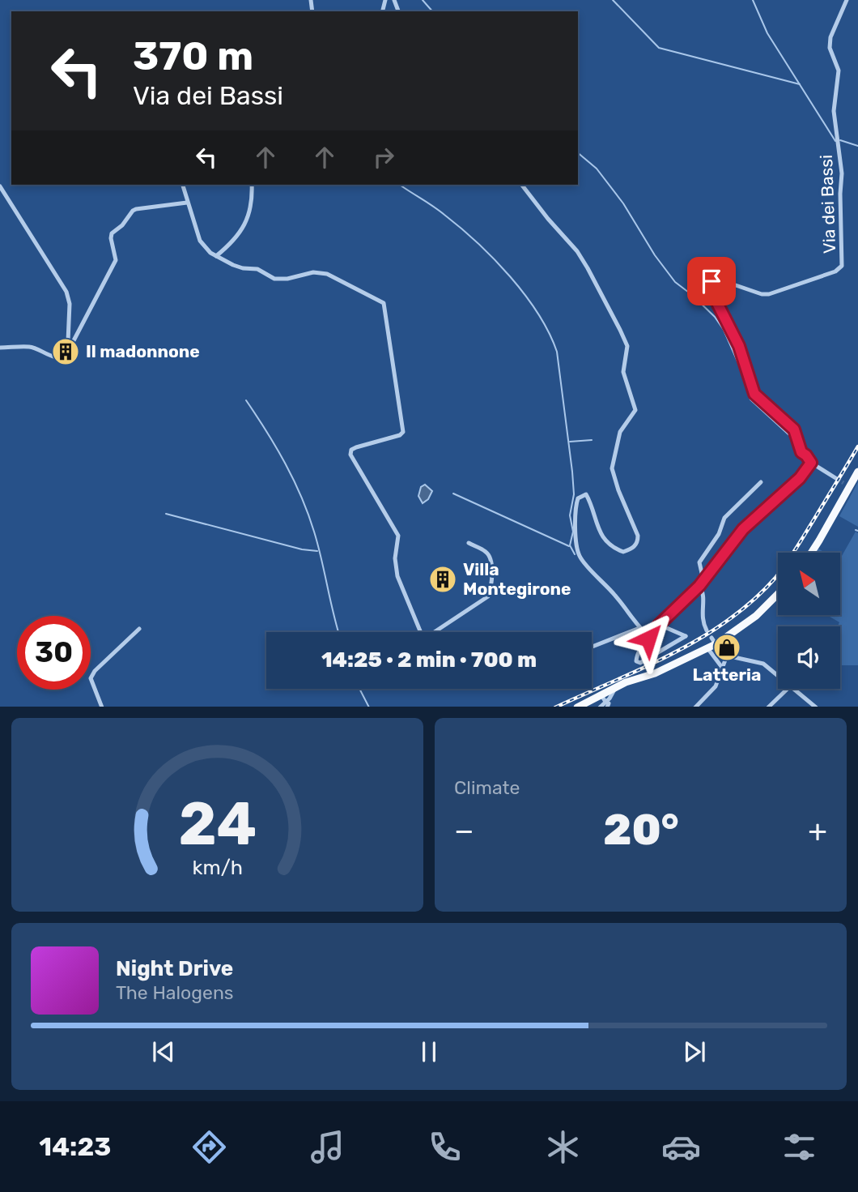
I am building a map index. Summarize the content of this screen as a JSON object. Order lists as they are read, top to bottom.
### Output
{
  "streets": {
    "street": ["Via dei Bassi"]
  },
  "places": {
    "building": ["Il madonnone", "Villa Montegirone"],
    "shop": ["Latteria"]
  },
  "north": "top left",
  "page": {
    "turn": ["370 m", "Via dei Bassi"],
    "limit": "30",
    "trip": "14:25 · 2 min · 700 m",
    "tile": "Climate",
    "heat": ["−", "20°", "+"],
    "song": ["Night Drive", "The Halogens"],
    "tabs": "14:23",
    "gauge": ["24", "km/h"]
  }
}
